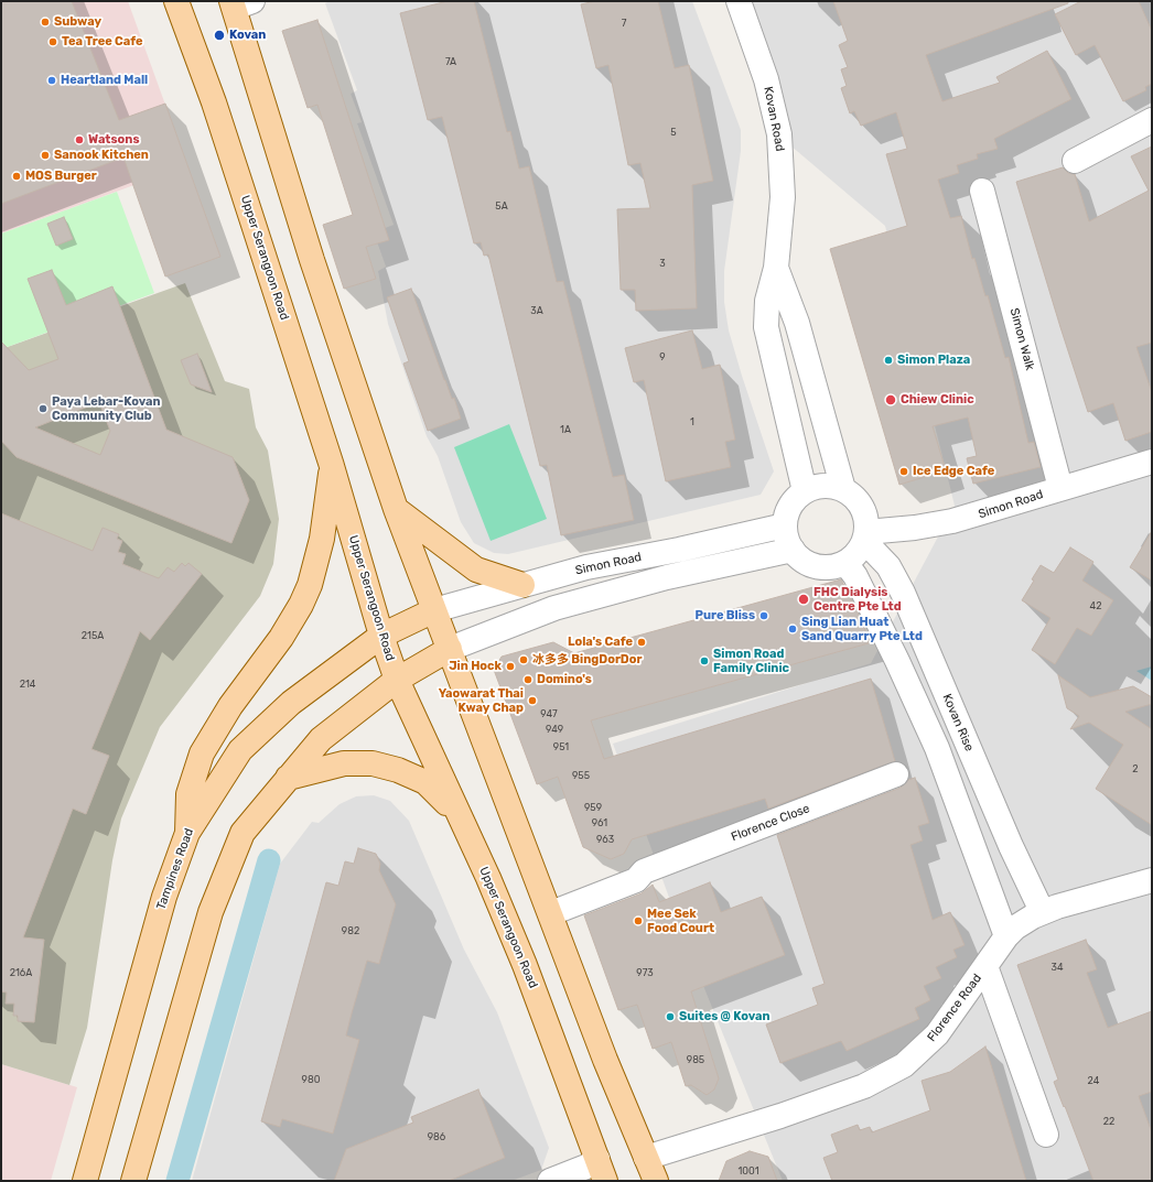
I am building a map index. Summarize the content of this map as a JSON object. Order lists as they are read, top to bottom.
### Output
{
  "streets": {
    "main road": ["Upper Serangoon Road", "Tampines Road"],
    "street": [
      "Kovan Road",
      "Simon Walk",
      "Simon Road",
      "Kovan Rise",
      "Florence Close",
      "Florence Road"
    ]
  },
  "crossings": [
    ["Kovan Road", "Simon Road"],
    ["Kovan Road", "Kovan Rise"],
    ["Upper Serangoon Road", "Tampines Road"],
    ["Simon Walk", "Simon Road"],
    ["Simon Road", "Kovan Rise"],
    ["Simon Road", "Tampines Road"],
    ["Kovan Rise", "Florence Road"]
  ],
  "places": [
    "Subway",
    "Kovan",
    "Tea Tree Cafe",
    "Heartland Mall",
    "Watsons",
    "Sanook Kitchen",
    "MOS Burger",
    "Simon Plaza",
    "Chiew Clinic",
    "Paya Lebar-Kovan Community Club",
    "Ice Edge Cafe",
    "FHC Dialysis Centre Pte Ltd",
    "Pure Bliss",
    "Sing Lian Huat Sand Quarry Pte Ltd",
    "Lola's Cafe",
    "冰多多 BingDorDor",
    "Simon Road Family Clinic",
    "Jin Hock",
    "Domino's",
    "Yaowarat Thai Kway Chap",
    "Mee Sek Food Court",
    "Suites @ Kovan"
  ],
  "house_numbers": [
    "7",
    "7A",
    "5",
    "5A",
    "3",
    "3A",
    "9",
    "1",
    "1A",
    "42",
    "215A",
    "214",
    "947",
    "949",
    "951",
    "2",
    "955",
    "959",
    "961",
    "963",
    "982",
    "34",
    "216A",
    "973",
    "985",
    "980",
    "24",
    "22",
    "986",
    "1001"
  ]
}
